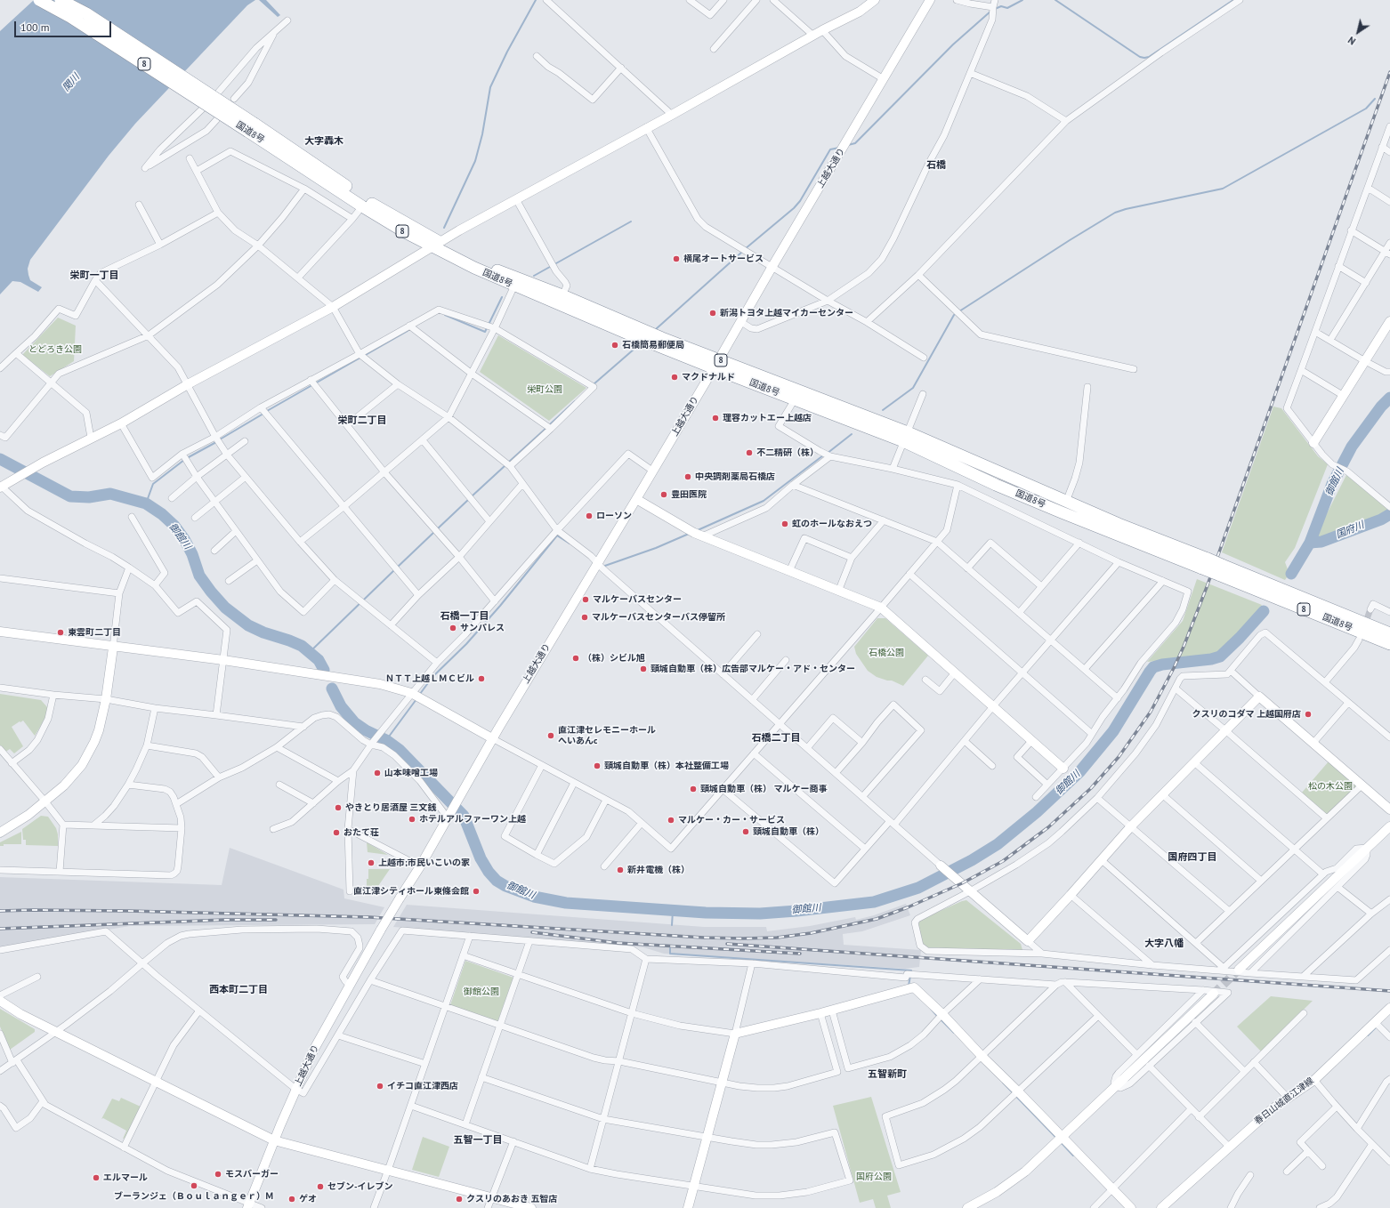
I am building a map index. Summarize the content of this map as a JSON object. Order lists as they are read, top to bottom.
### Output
{
  "streets": {
    "highway": ["8", "国道8号"],
    "street": ["上越大通り", "春日山城直江津線"]
  },
  "crossings": [
    ["国道8号", "上越大通り"]
  ],
  "districts": [
    "大字轟木",
    "石橋",
    "栄町一丁目",
    "栄町二丁目",
    "石橋一丁目",
    "石橋二丁目",
    "国府四丁目",
    "大字八幡",
    "西本町二丁目",
    "五智新町",
    "五智一丁目"
  ],
  "water": ["関川", "御館川", "国府川"],
  "parks": [
    "とどろき公園",
    "栄町公園",
    "石橋公園",
    "松の木公園",
    "御館公園",
    "国府公園"
  ],
  "places": [
    "横尾オートサービス",
    "新潟トヨタ上越マイカーセンター",
    "石橋簡易郵便局",
    "マクドナルド",
    "理容カットエー上越店",
    "不二精研（株）",
    "中央調剤薬局石橋店",
    "豊田医院",
    "ローソン",
    "虹のホールなおえつ",
    "マルケーバスセンター",
    "マルケーバスセンターバス停留所",
    "サンパレス",
    "東雲町二丁目",
    "（株）シビル旭",
    "頸城自動車（株）広告部マルケー・アド・センター",
    "ＮＴＴ上越ＬＭＣビル",
    "クスリのコダマ 上越国府店",
    "直江津セレモニーホール へいあんc",
    "頸城自動車（株）本社整備工場",
    "山本味噌工場",
    "頸城自動車（株） マルケー商事",
    "やきとり居酒屋 三文銭",
    "ホテルアルファーワン上越",
    "マルケー・カー・サービス",
    "頸城自動車（株）",
    "おたて荘",
    "上越市;市民いこいの家",
    "新井電機（株）",
    "直江津シティホール東條会館",
    "イチコ直江津西店",
    "モスバーガー",
    "エルマール",
    "ブーランジェ（Ｂｏｕｌａｎｇｅｒ）Ｍ",
    "セブン-イレブン",
    "ゲオ",
    "クスリのあおき 五智店"
  ],
  "scale_bar": "100 m",
  "north": "bottom left"
}
